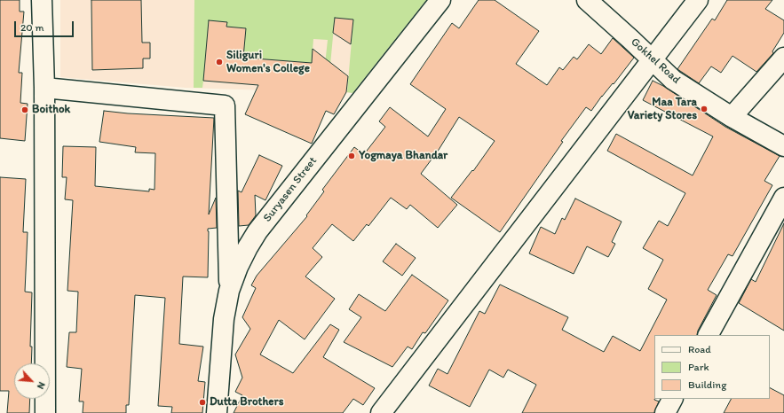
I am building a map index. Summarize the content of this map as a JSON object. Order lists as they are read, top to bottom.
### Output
{
  "streets": {
    "street": ["Gokhel Road", "Suryasen Street"]
  },
  "places": [
    "Siliguri Women's College",
    "Maa Tara Variety Stores",
    "Boithok",
    "Yogmaya Bhandar",
    "Dutta Brothers"
  ],
  "legend": ["Road", "Park", "Building"],
  "scale_bar": "20 m",
  "north": "bottom right"
}
